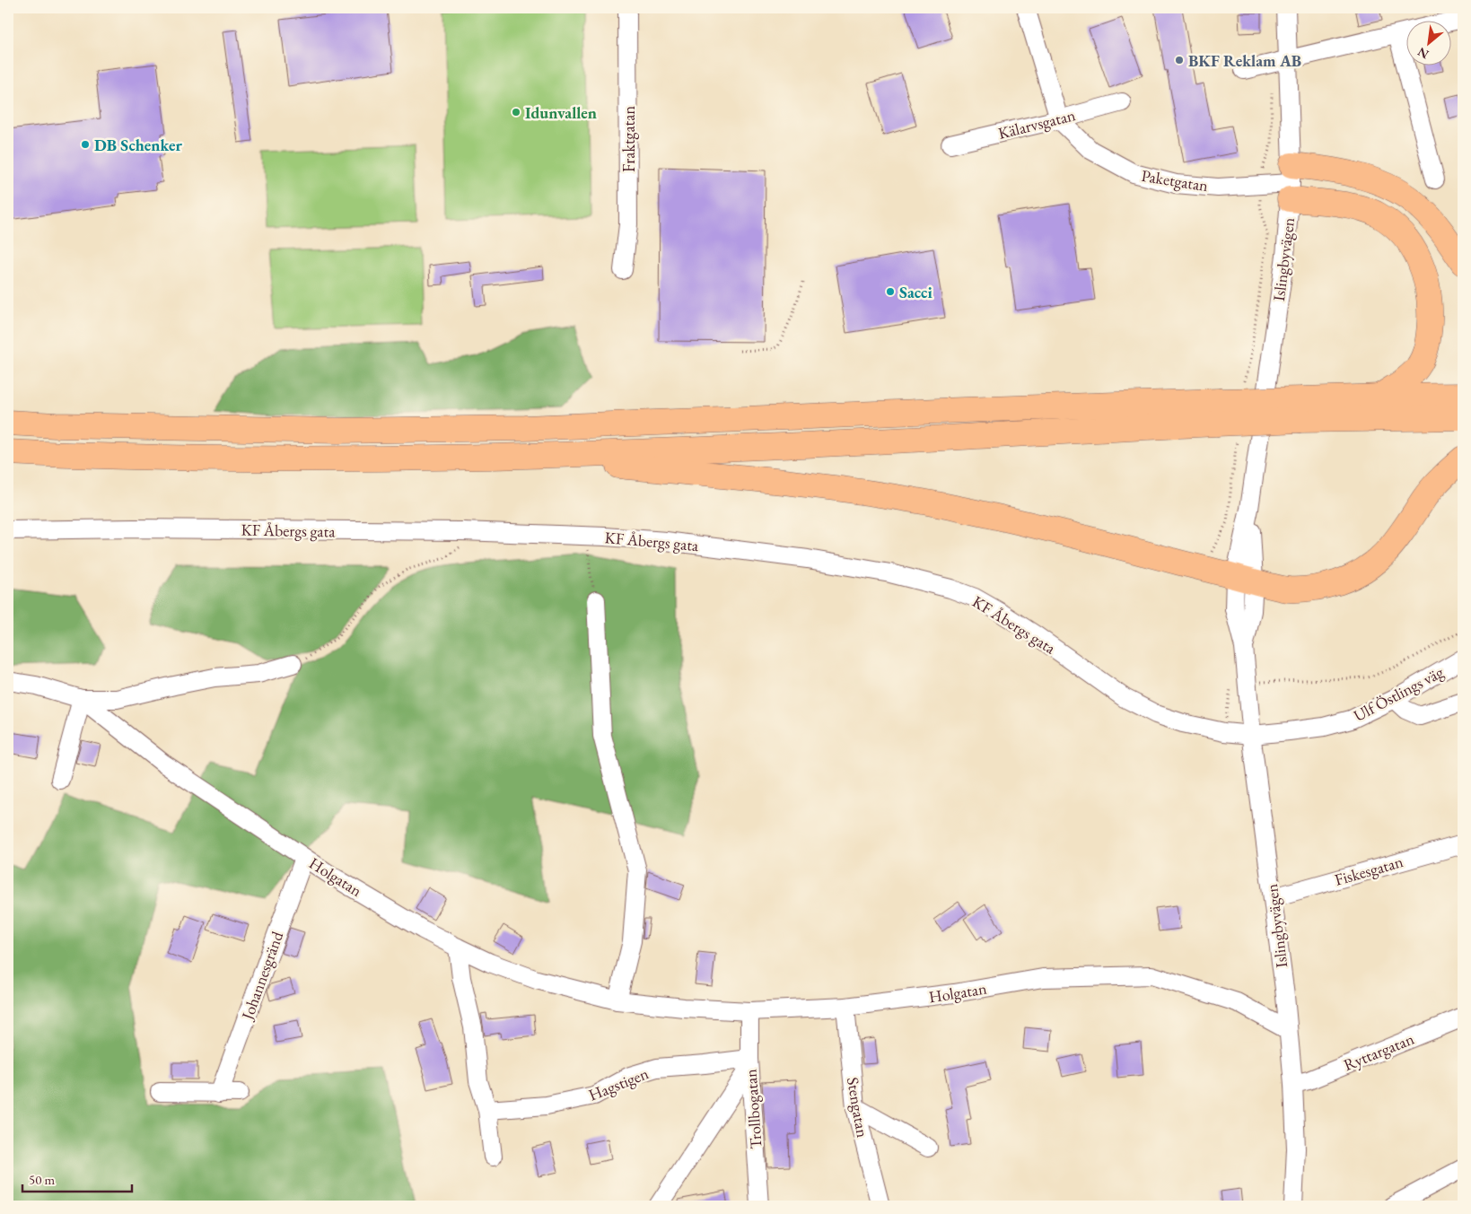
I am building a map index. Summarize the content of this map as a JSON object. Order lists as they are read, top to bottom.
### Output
{
  "streets": {
    "street": [
      "Kälarvsgatan",
      "Fraktgatan",
      "Paketgatan",
      "Islingbyvägen",
      "KF Åbergs gata",
      "Ulf Östlings väg",
      "Fiskesgatan",
      "Holgatan",
      "Johannesgränd",
      "Ryttargatan",
      "Hagstigen",
      "Stengatan",
      "Trollbogatan"
    ]
  },
  "crossings": [
    ["Kälarvsgatan", "Paketgatan"],
    ["Paketgatan", "Islingbyvägen"],
    ["Islingbyvägen", "KF Åbergs gata"],
    ["Islingbyvägen", "Ulf Östlings väg"],
    ["Islingbyvägen", "Fiskesgatan"],
    ["Islingbyvägen", "Holgatan"],
    ["Islingbyvägen", "Ryttargatan"],
    ["KF Åbergs gata", "Ulf Östlings väg"],
    ["Holgatan", "Johannesgränd"],
    ["Holgatan", "Stengatan"],
    ["Holgatan", "Trollbogatan"],
    ["Hagstigen", "Trollbogatan"]
  ],
  "places": [
    "BKF Reklam AB",
    "Idunvallen",
    "DB Schenker",
    "Sacci"
  ],
  "scale_bar": "50 m",
  "north": "bottom left"
}
